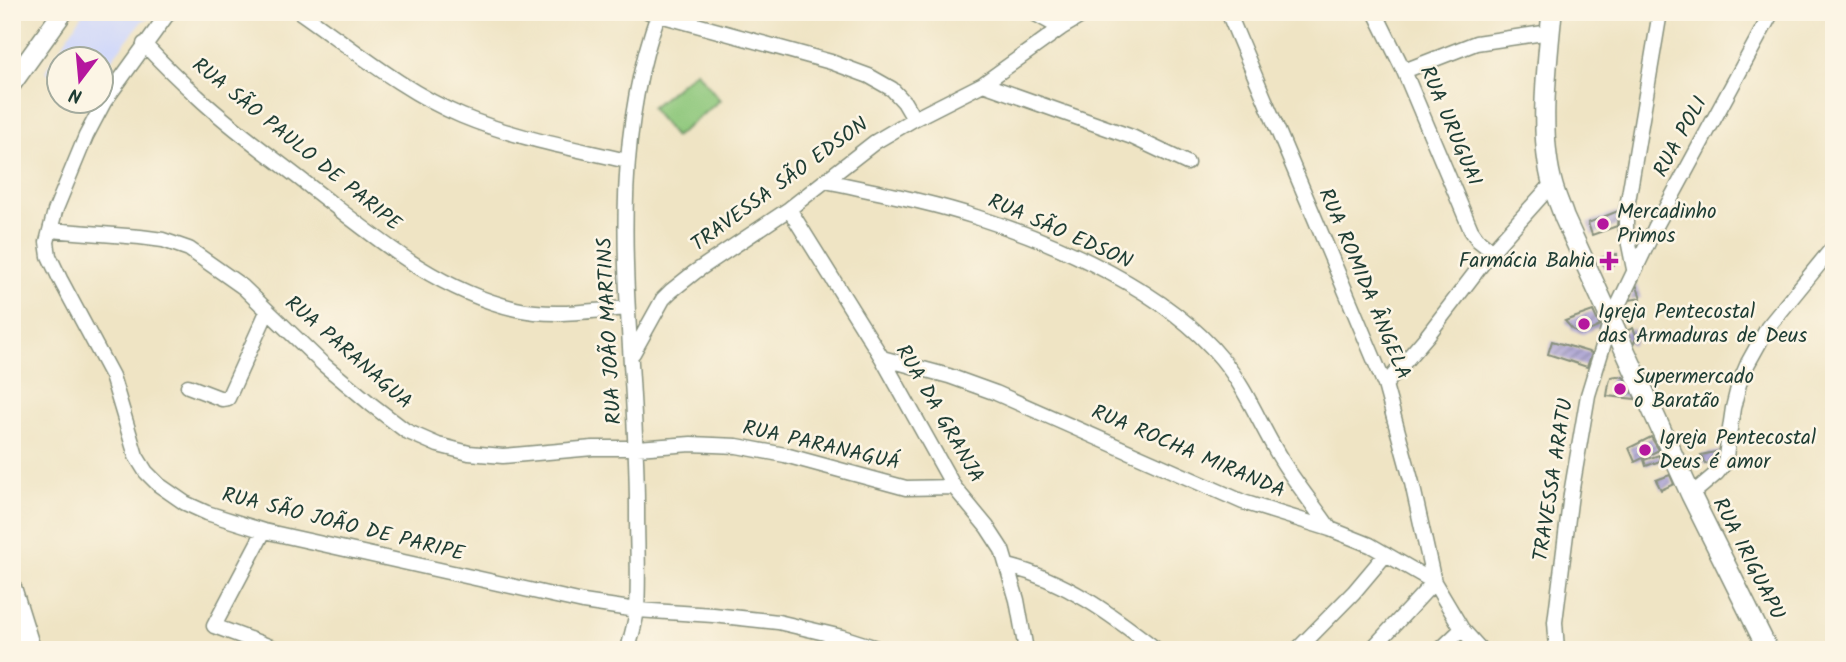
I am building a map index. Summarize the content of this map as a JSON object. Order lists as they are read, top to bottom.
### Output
{
  "streets": {
    "main road": ["RUA IRIGUAPU"],
    "street": [
      "RUA URUGUAI",
      "RUA POLI",
      "RUA SÃO PAULO DE PARIPE",
      "TRAVESSA SÃO EDSON",
      "RUA SÃO EDSON",
      "RUA ROMIDA ÂNGELA",
      "RUA JOÃO MARTINS",
      "RUA PARANAGUA",
      "RUA DA GRANJA",
      "RUA PARANAGUÁ",
      "RUA ROCHA MIRANDA",
      "TRAVESSA ARATU",
      "RUA SÃO JOÃO DE PARIPE"
    ]
  },
  "crossings": [
    ["RUA POLI", "TRAVESSA ARATU"],
    ["RUA POLI", "RUA IRIGUAPU"],
    ["RUA SÃO PAULO DE PARIPE", "RUA JOÃO MARTINS"],
    ["TRAVESSA SÃO EDSON", "RUA SÃO EDSON"],
    ["TRAVESSA SÃO EDSON", "RUA JOÃO MARTINS"],
    ["TRAVESSA SÃO EDSON", "RUA DA GRANJA"],
    ["RUA SÃO EDSON", "RUA ROCHA MIRANDA"],
    ["RUA ROMIDA ÂNGELA", "RUA ROCHA MIRANDA"],
    ["RUA JOÃO MARTINS", "RUA PARANAGUA"],
    ["RUA JOÃO MARTINS", "RUA PARANAGUÁ"],
    ["RUA JOÃO MARTINS", "RUA SÃO JOÃO DE PARIPE"],
    ["RUA PARANAGUA", "RUA PARANAGUÁ"],
    ["RUA PARANAGUA", "RUA SÃO JOÃO DE PARIPE"],
    ["RUA DA GRANJA", "RUA PARANAGUÁ"],
    ["RUA DA GRANJA", "RUA ROCHA MIRANDA"],
    ["TRAVESSA ARATU", "RUA IRIGUAPU"]
  ],
  "places": {
    "other": [
      "Mercadinho Primos",
      "Igreja Pentecostal das Armaduras de Deus",
      "Supermercado o Baratão",
      "Igreja Pentecostal Deus é amor"
    ],
    "health": ["Farmácia Bahia"]
  },
  "north": "bottom"
}
